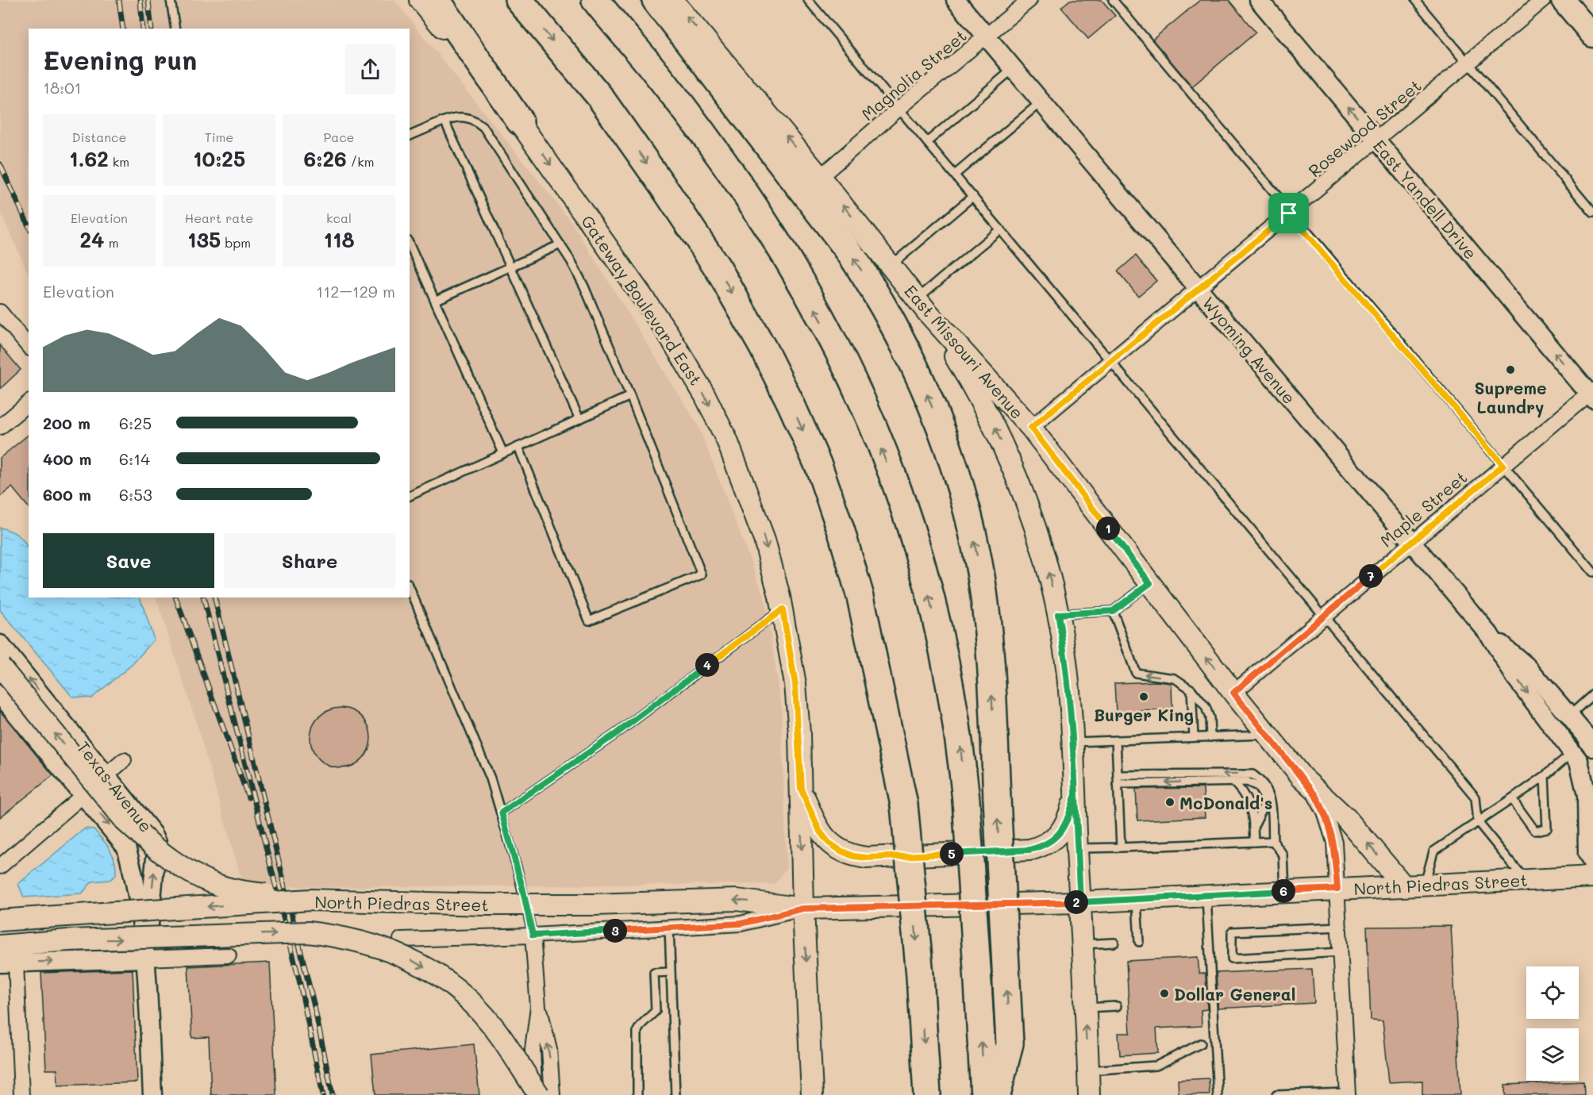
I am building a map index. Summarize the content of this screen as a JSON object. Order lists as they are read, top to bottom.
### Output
{
  "streets": {
    "main road": ["Gateway Boulevard East", "East Missouri Avenue", "North Piedras Street"],
    "street": [
      "Magnolia Street",
      "Rosewood Street",
      "East Yandell Drive",
      "Wyoming Avenue",
      "Maple Street",
      "Texas Avenue"
    ]
  },
  "crossings": [
    ["Magnolia Street", "Wyoming Avenue"],
    ["Magnolia Street", "East Missouri Avenue"],
    ["Rosewood Street", "East Yandell Drive"],
    ["Rosewood Street", "Wyoming Avenue"],
    ["Rosewood Street", "East Missouri Avenue"],
    ["East Yandell Drive", "Maple Street"],
    ["Gateway Boulevard East", "North Piedras Street"],
    ["Wyoming Avenue", "Maple Street"],
    ["East Missouri Avenue", "Maple Street"],
    ["East Missouri Avenue", "North Piedras Street"]
  ],
  "one_way": ["East Yandell Drive", "Gateway Boulevard East", "East Missouri Avenue"],
  "places": [
    "Supreme Laundry",
    "Burger King",
    "McDonald's",
    "Dollar General"
  ],
  "page": {
    "heading": ["Evening run", "18:01"],
    "stats": [
      ["Distance", "1.62 km"],
      ["Time", "10:25"],
      ["Pace", "6:26 /km"],
      ["Elevation", "24 m"],
      ["Heart rate", "135 bpm"],
      ["kcal", "118"]
    ],
    "chart": ["Elevation", "112–129 m"],
    "list": [
      {
        "name": "200 m",
        "note": "6:25"
      },
      {
        "name": "400 m",
        "note": "6:14"
      },
      {
        "name": "600 m",
        "note": "6:53"
      }
    ],
    "pins": [
      "1",
      "7",
      "4",
      "5",
      "6",
      "2",
      "3"
    ],
    "buttons": ["Save", "Share"]
  }
}
